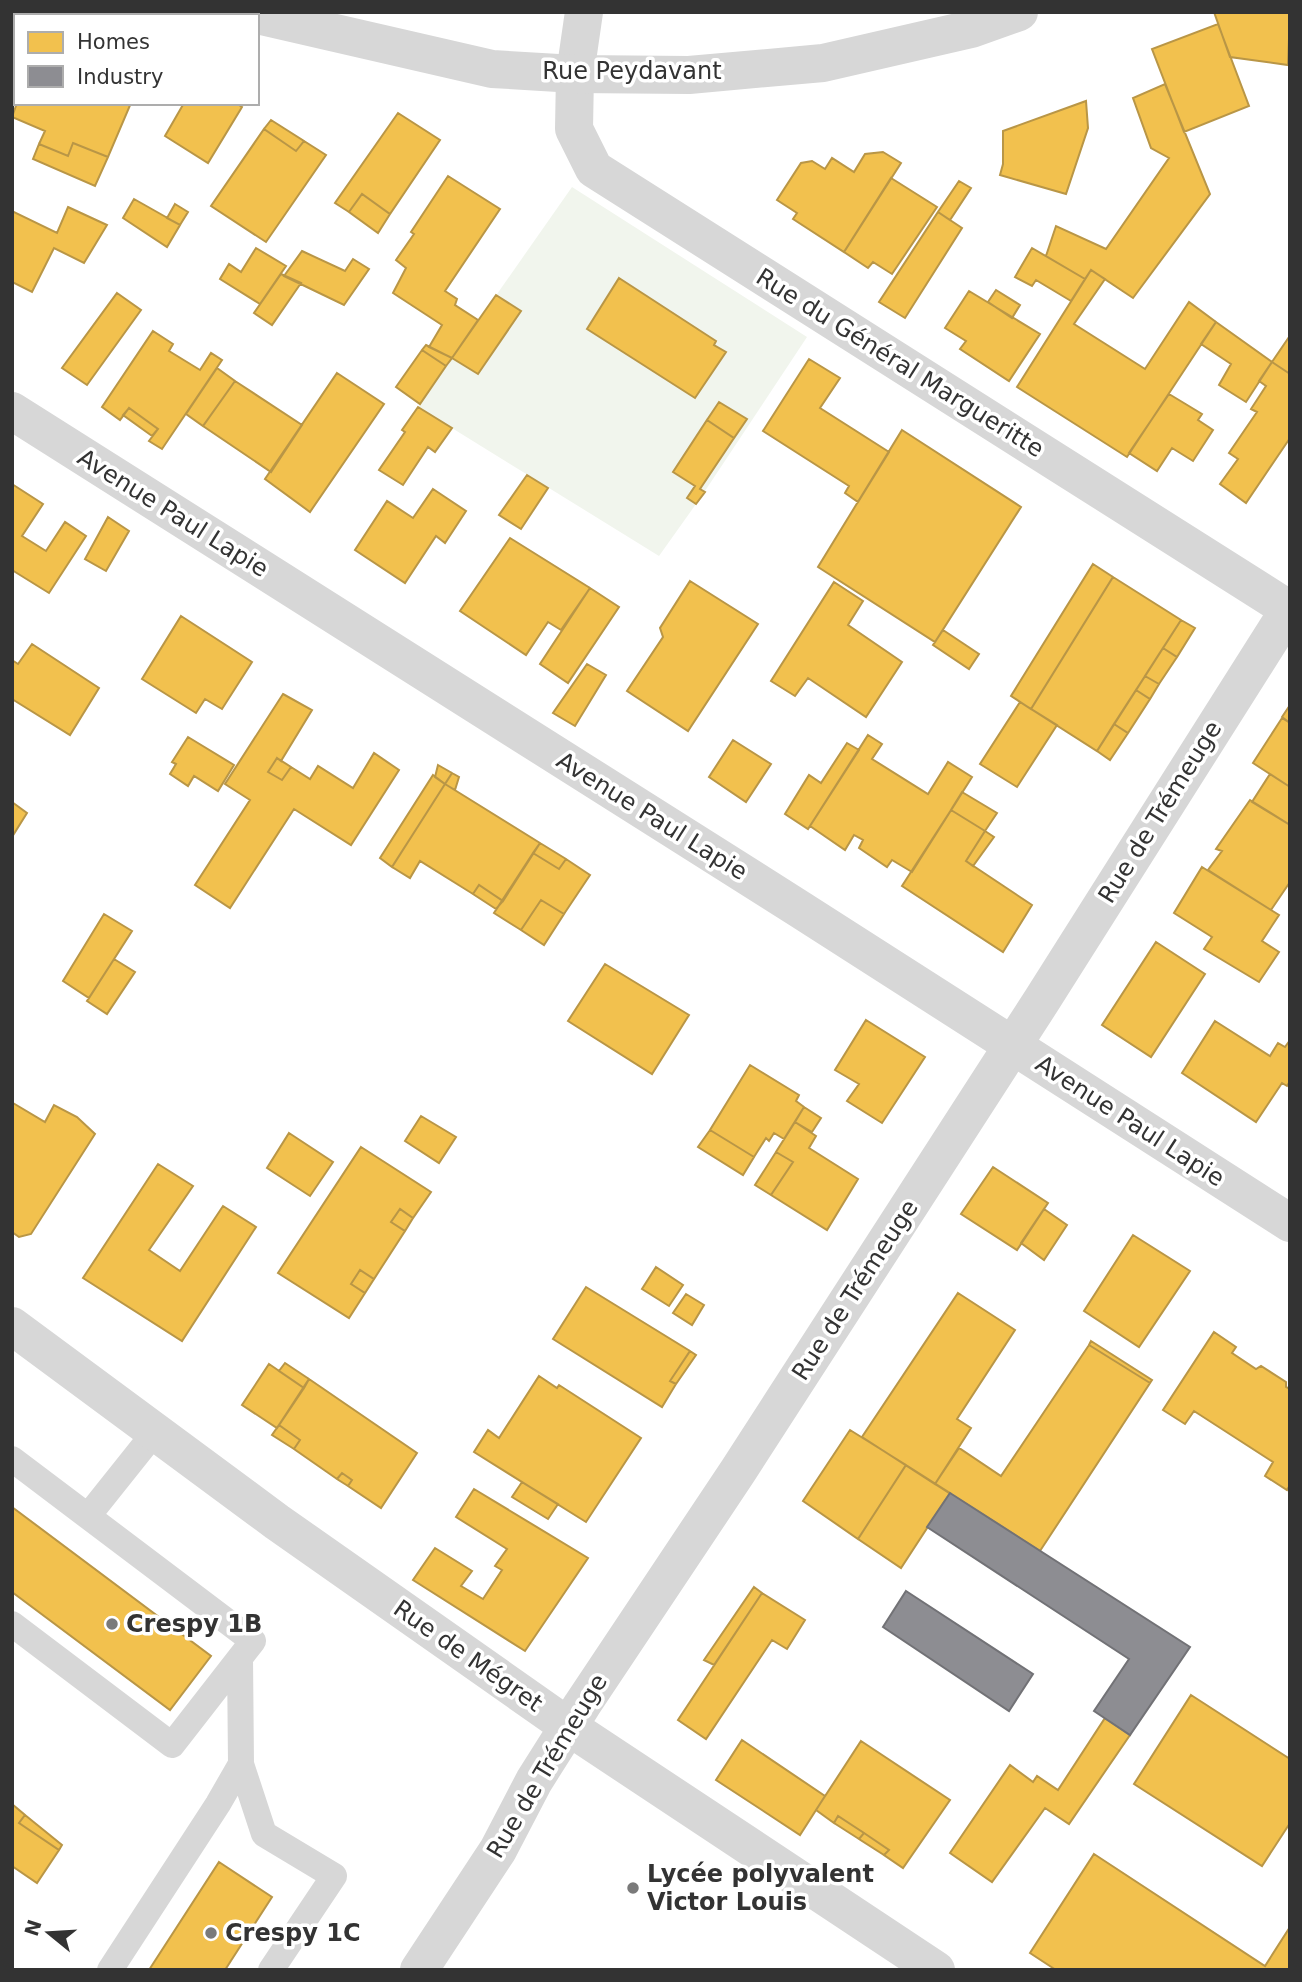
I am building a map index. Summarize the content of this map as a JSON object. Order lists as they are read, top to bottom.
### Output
{
  "streets": {
    "street": [
      "Rue Peydavant",
      "Rue du Général Margueritte",
      "Avenue Paul Lapie",
      "Rue de Trémeuge",
      "Rue de Mégret"
    ]
  },
  "crossings": [
    ["Rue Peydavant", "Rue du Général Margueritte"],
    ["Rue du Général Margueritte", "Rue de Trémeuge"],
    ["Avenue Paul Lapie", "Rue de Trémeuge"],
    ["Rue de Trémeuge", "Rue de Mégret"]
  ],
  "places": ["Crespy 1B", "Lycée polyvalent Victor Louis", "Crespy 1C"],
  "legend": ["Homes", "Industry"],
  "north": "left"
}
